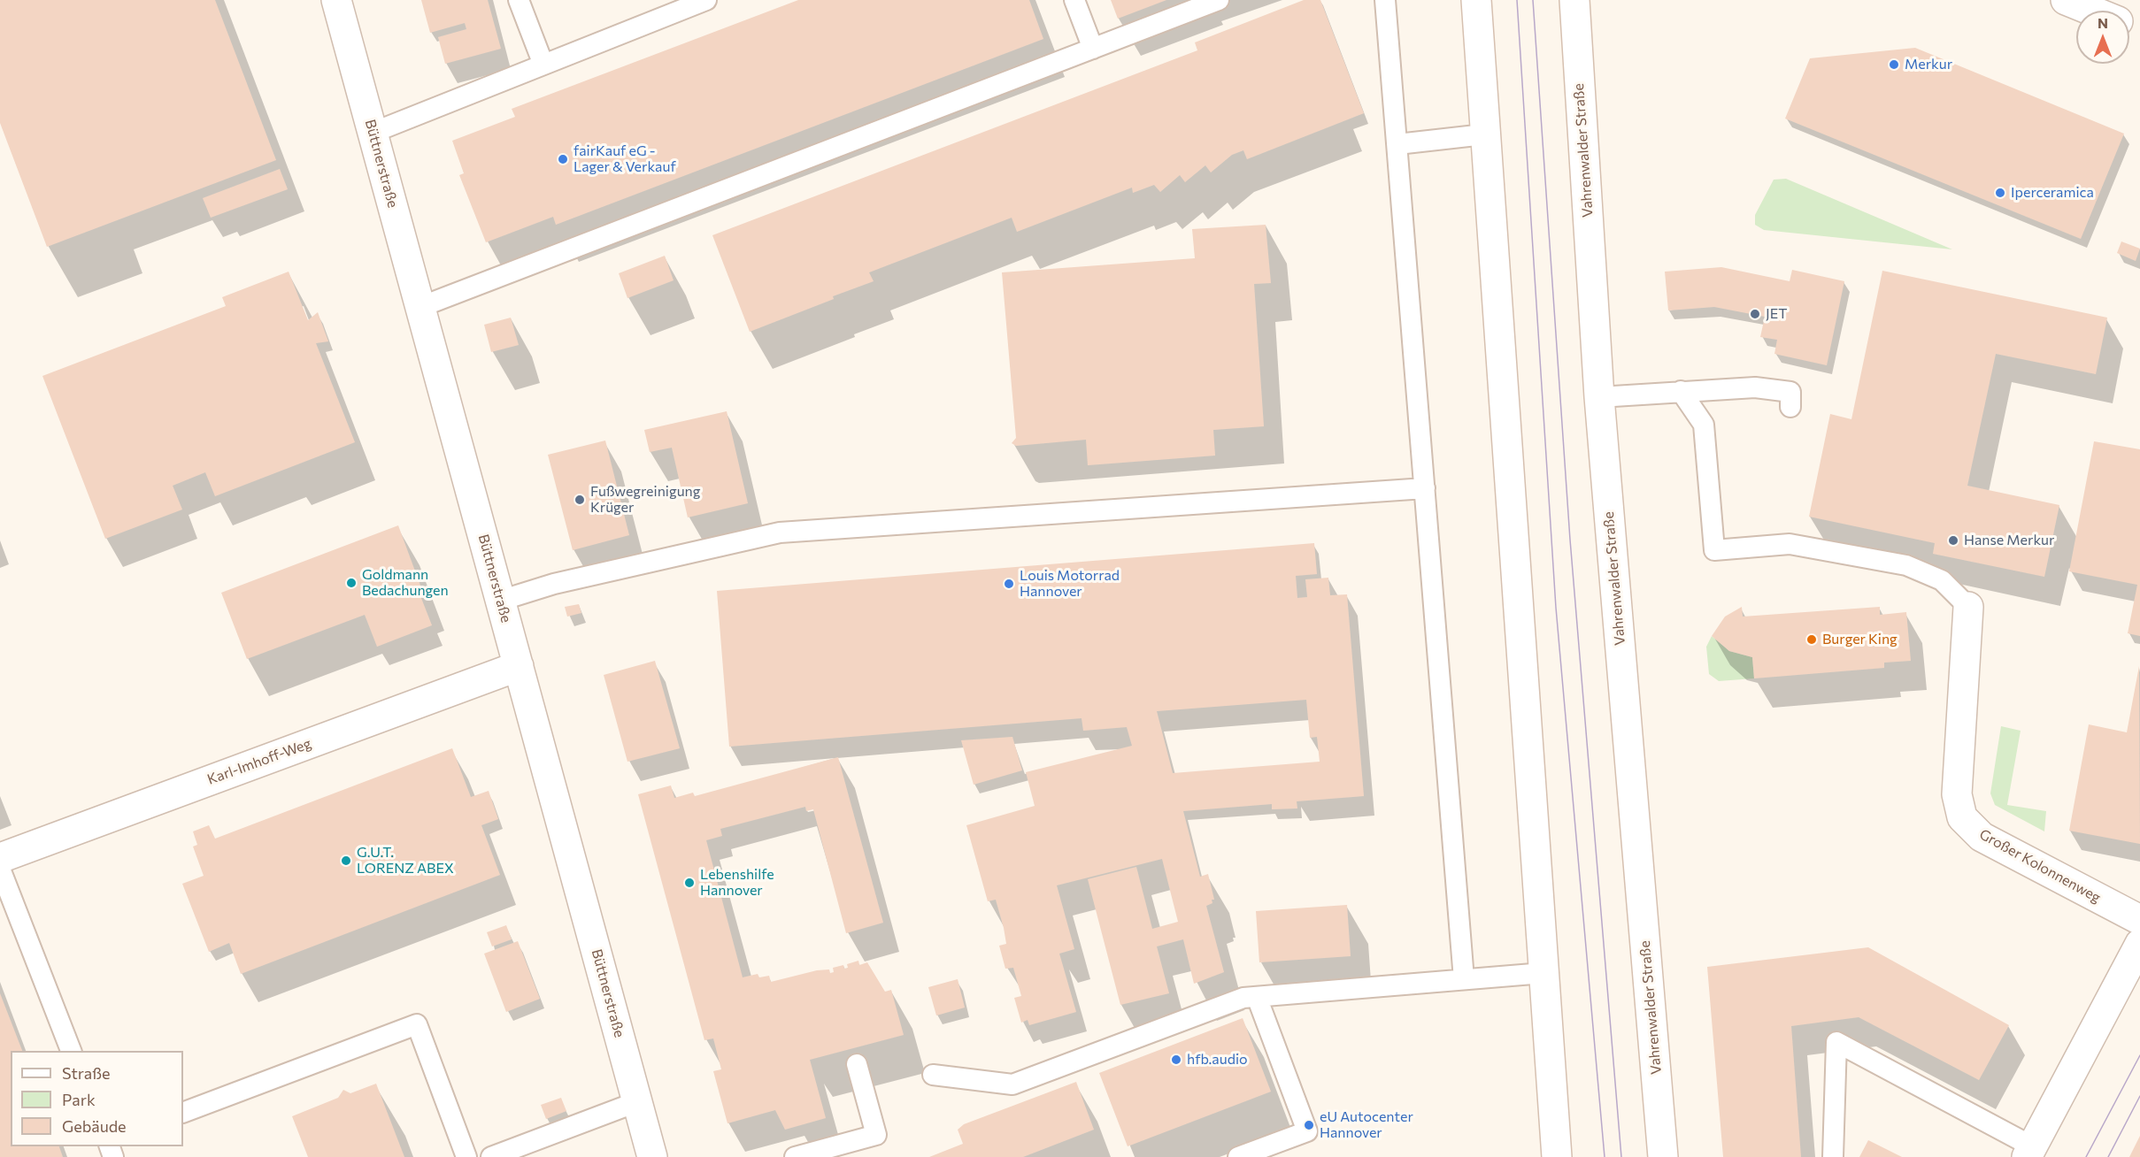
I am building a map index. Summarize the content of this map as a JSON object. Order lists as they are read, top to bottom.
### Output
{
  "streets": {
    "street": [
      "Vahrenwalder Straße",
      "Büttnerstraße",
      "Karl-Imhoff-Weg",
      "Großer Kolonnenweg"
    ]
  },
  "crossings": [
    ["Büttnerstraße", "Karl-Imhoff-Weg"]
  ],
  "places": [
    "Merkur",
    "fairKauf eG - Lager & Verkauf",
    "Iperceramica",
    "JET",
    "Fußwegreinigung Krüger",
    "Hanse Merkur",
    "Goldmann Bedachungen",
    "Louis Motorrad Hannover",
    "Burger King",
    "G.U.T. LORENZ ABEX",
    "Lebenshilfe Hannover",
    "hfb.audio",
    "eU Autocenter Hannover"
  ],
  "legend": ["Straße", "Park", "Gebäude"],
  "north": "top"
}
